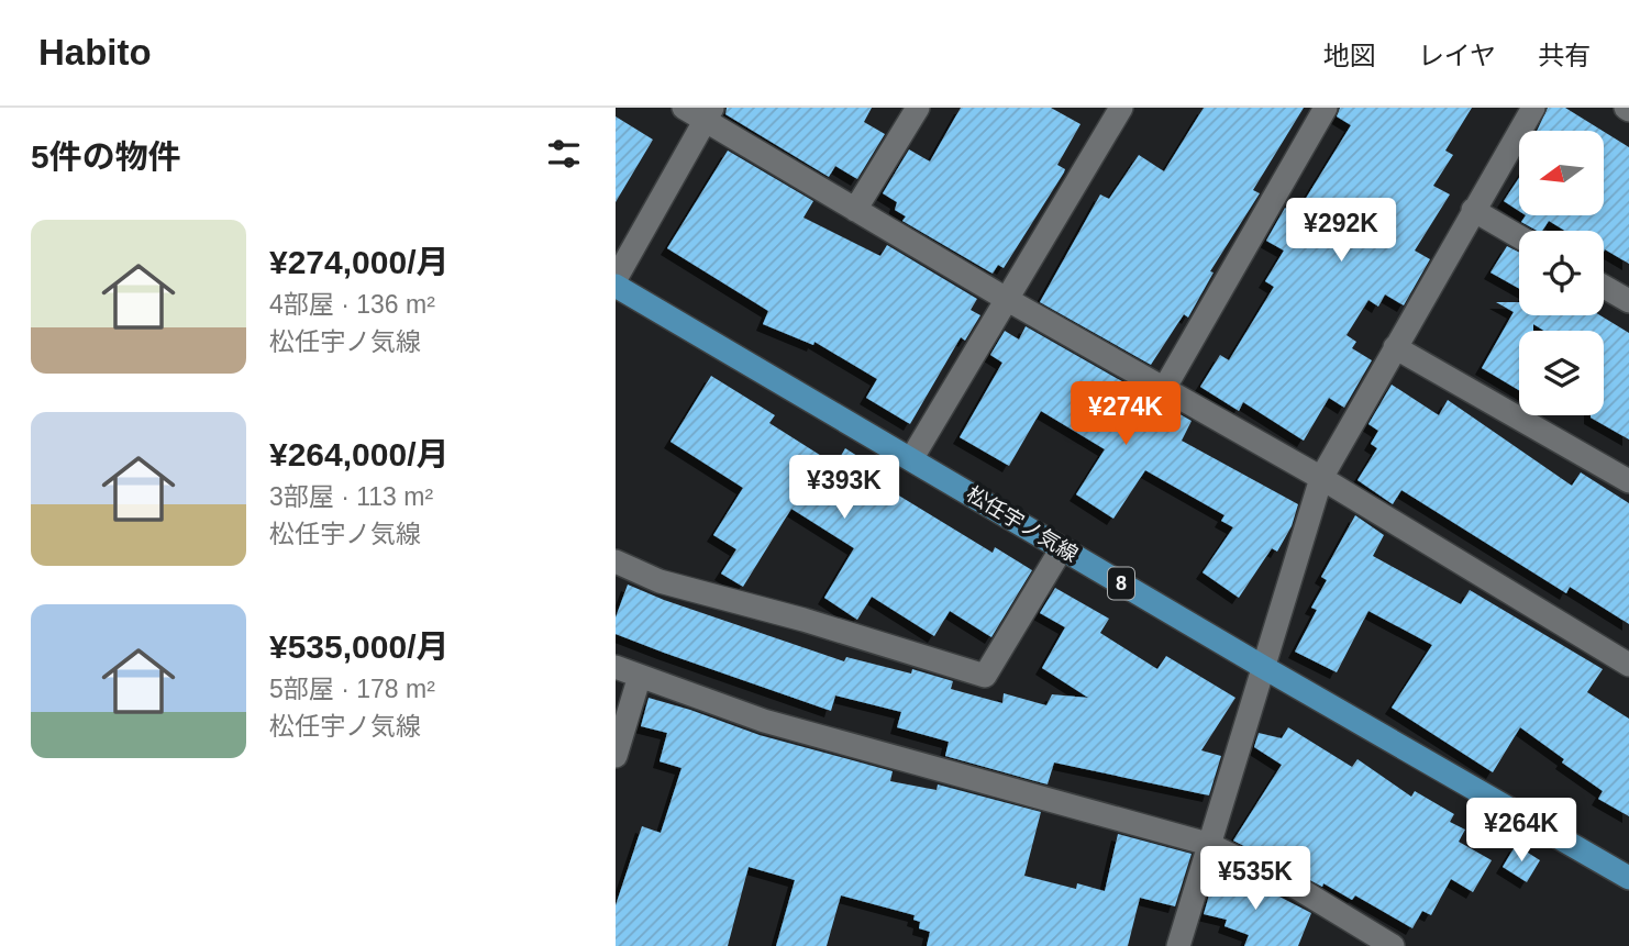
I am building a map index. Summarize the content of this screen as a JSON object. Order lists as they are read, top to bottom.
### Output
{
  "streets": {
    "main road": ["松任宇ノ気線", "8"]
  },
  "north": "left",
  "page": {
    "header": "Habito",
    "nav": ["地図", "レイヤ", "共有"],
    "heading": "5件の物件",
    "price": [
      "¥292K",
      "¥274K",
      "¥393K",
      "¥264K",
      "¥535K"
    ],
    "list": [
      {
        "name": "¥274,000/月",
        "note": "4部屋 · 136 m² · 松任宇ノ気線"
      },
      {
        "name": "¥264,000/月",
        "note": "3部屋 · 113 m² · 松任宇ノ気線"
      },
      {
        "name": "¥535,000/月",
        "note": "5部屋 · 178 m² · 松任宇ノ気線"
      }
    ]
  }
}
